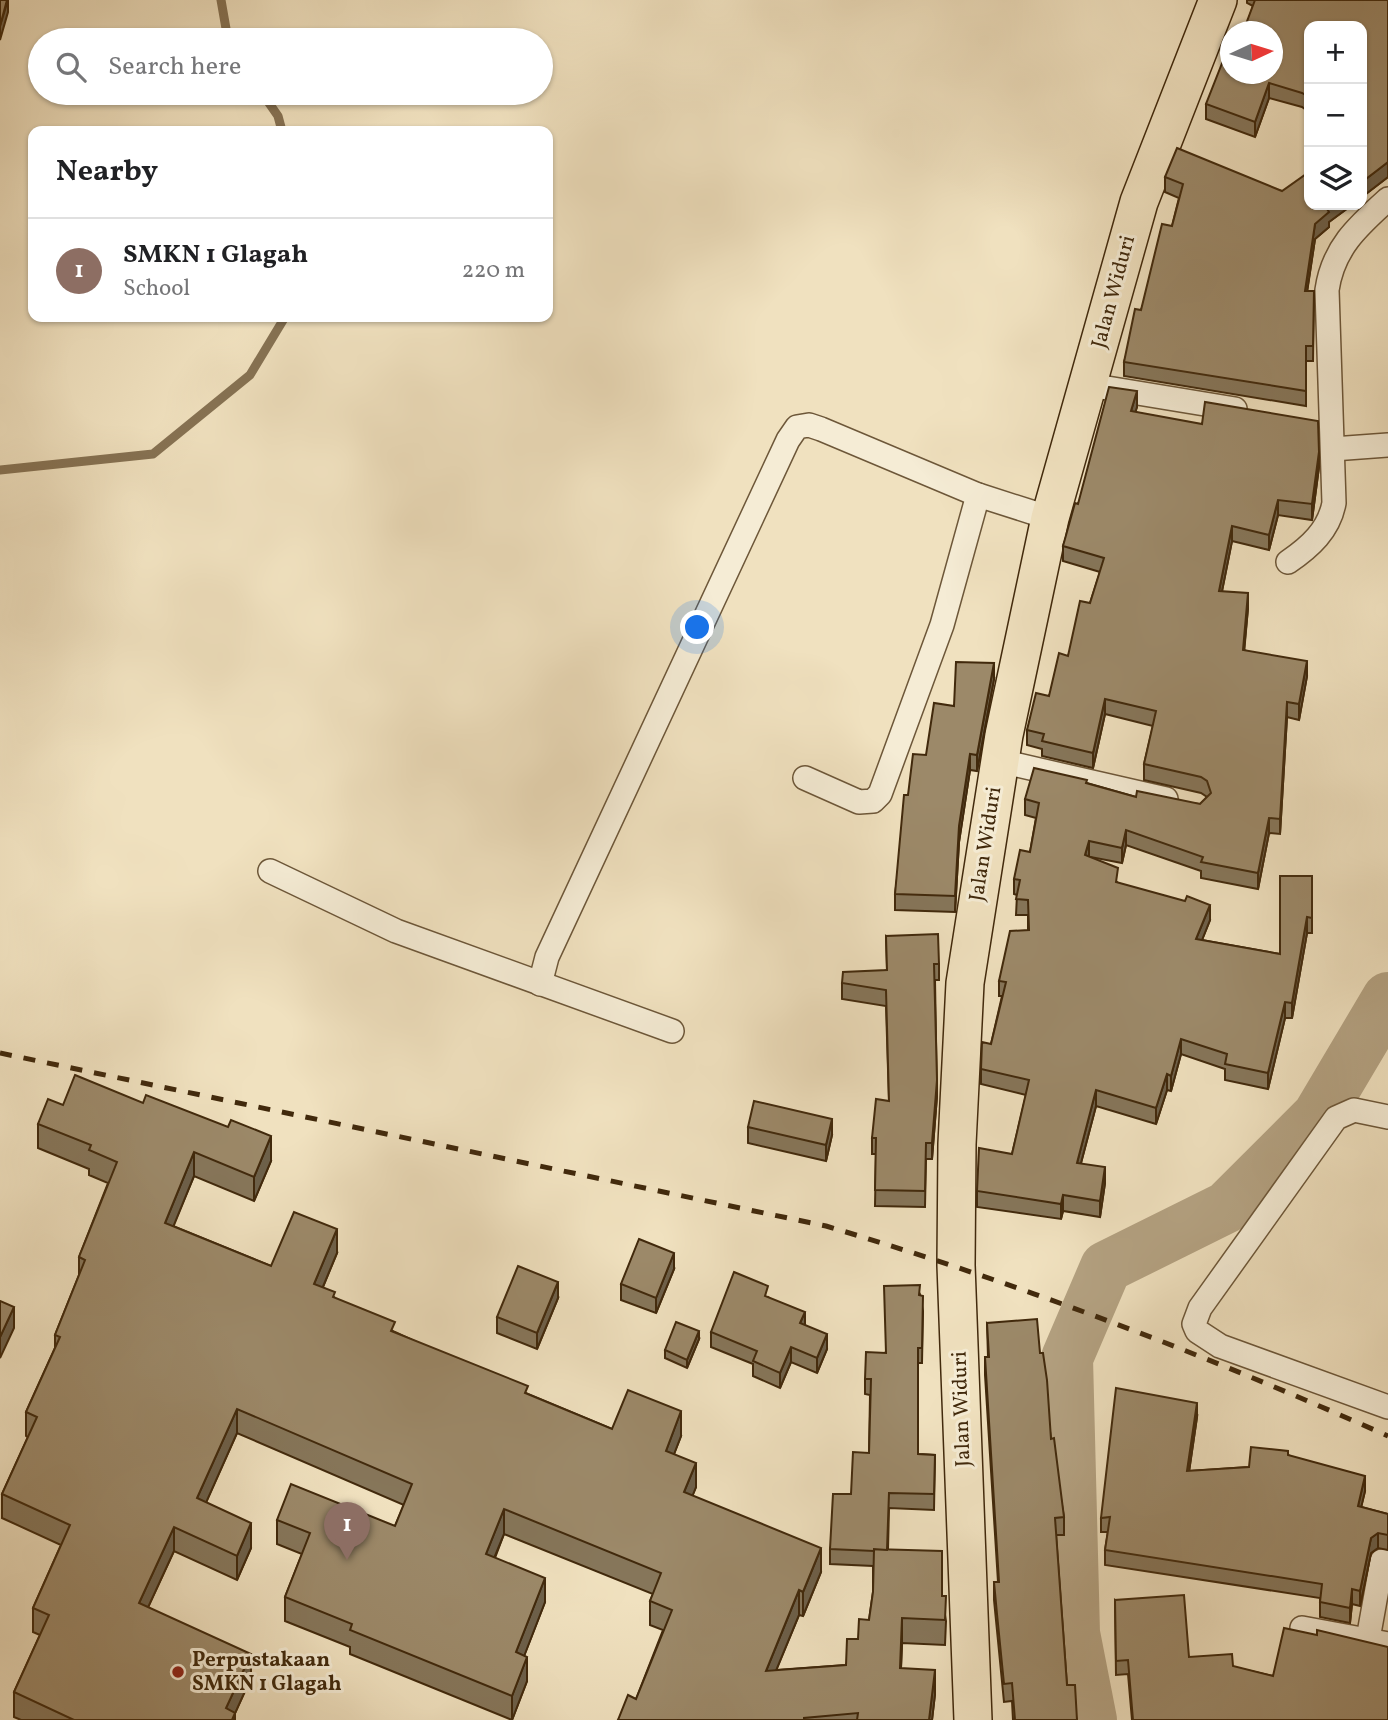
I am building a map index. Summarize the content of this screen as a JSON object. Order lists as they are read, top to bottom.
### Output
{
  "streets": {
    "main road": ["Jalan Widuri"]
  },
  "places": ["Perpustakaan SMKN 1 Glagah"],
  "north": "right",
  "page": {
    "map_buttons": ["+", "−"],
    "search": "Search here",
    "heading": "Nearby",
    "list": [
      {
        "mark": "1",
        "name": "SMKN 1 Glagah",
        "note": "School",
        "value": "220 m"
      }
    ],
    "pins": "1"
  }
}
